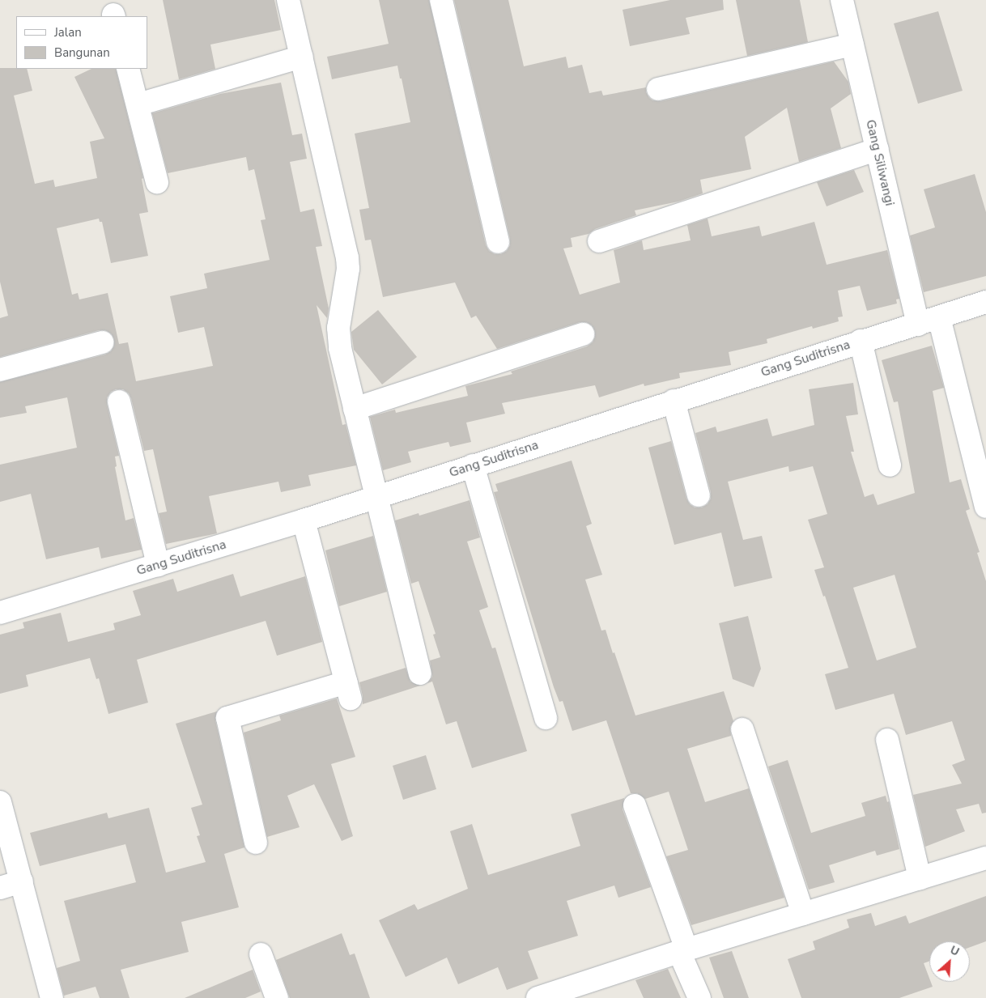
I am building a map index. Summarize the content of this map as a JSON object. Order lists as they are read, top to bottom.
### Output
{
  "streets": {
    "street": ["Gang Siliwangi", "Gang Suditrisna"]
  },
  "crossings": [
    ["Gang Siliwangi", "Gang Suditrisna"]
  ],
  "legend": ["Jalan", "Bangunan"],
  "north": "top right"
}
